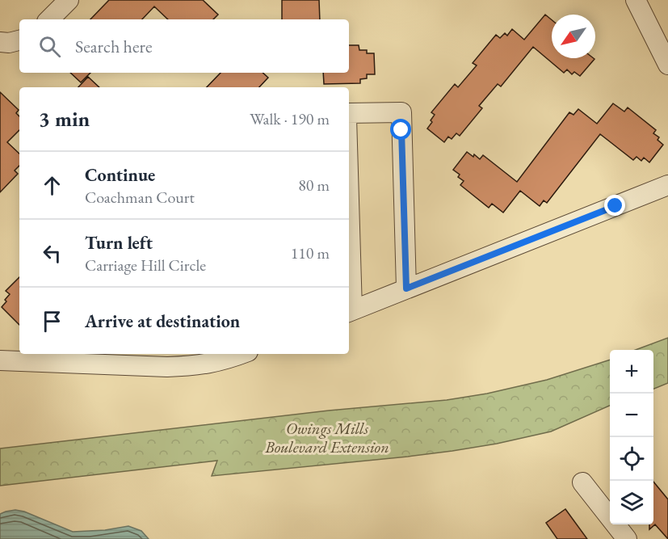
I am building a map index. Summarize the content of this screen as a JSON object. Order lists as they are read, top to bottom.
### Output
{
  "parks": ["Owings Mills Boulevard Extension"],
  "north": "bottom left",
  "page": {
    "search": "Search here",
    "heading": ["3 min", "Walk · 190 m"],
    "list": [
      ["Continue", "Coachman Court", "80 m"],
      ["Turn left", "Carriage Hill Circle", "110 m"],
      "Arrive at destination"
    ],
    "map_buttons": ["+", "−"]
  }
}
